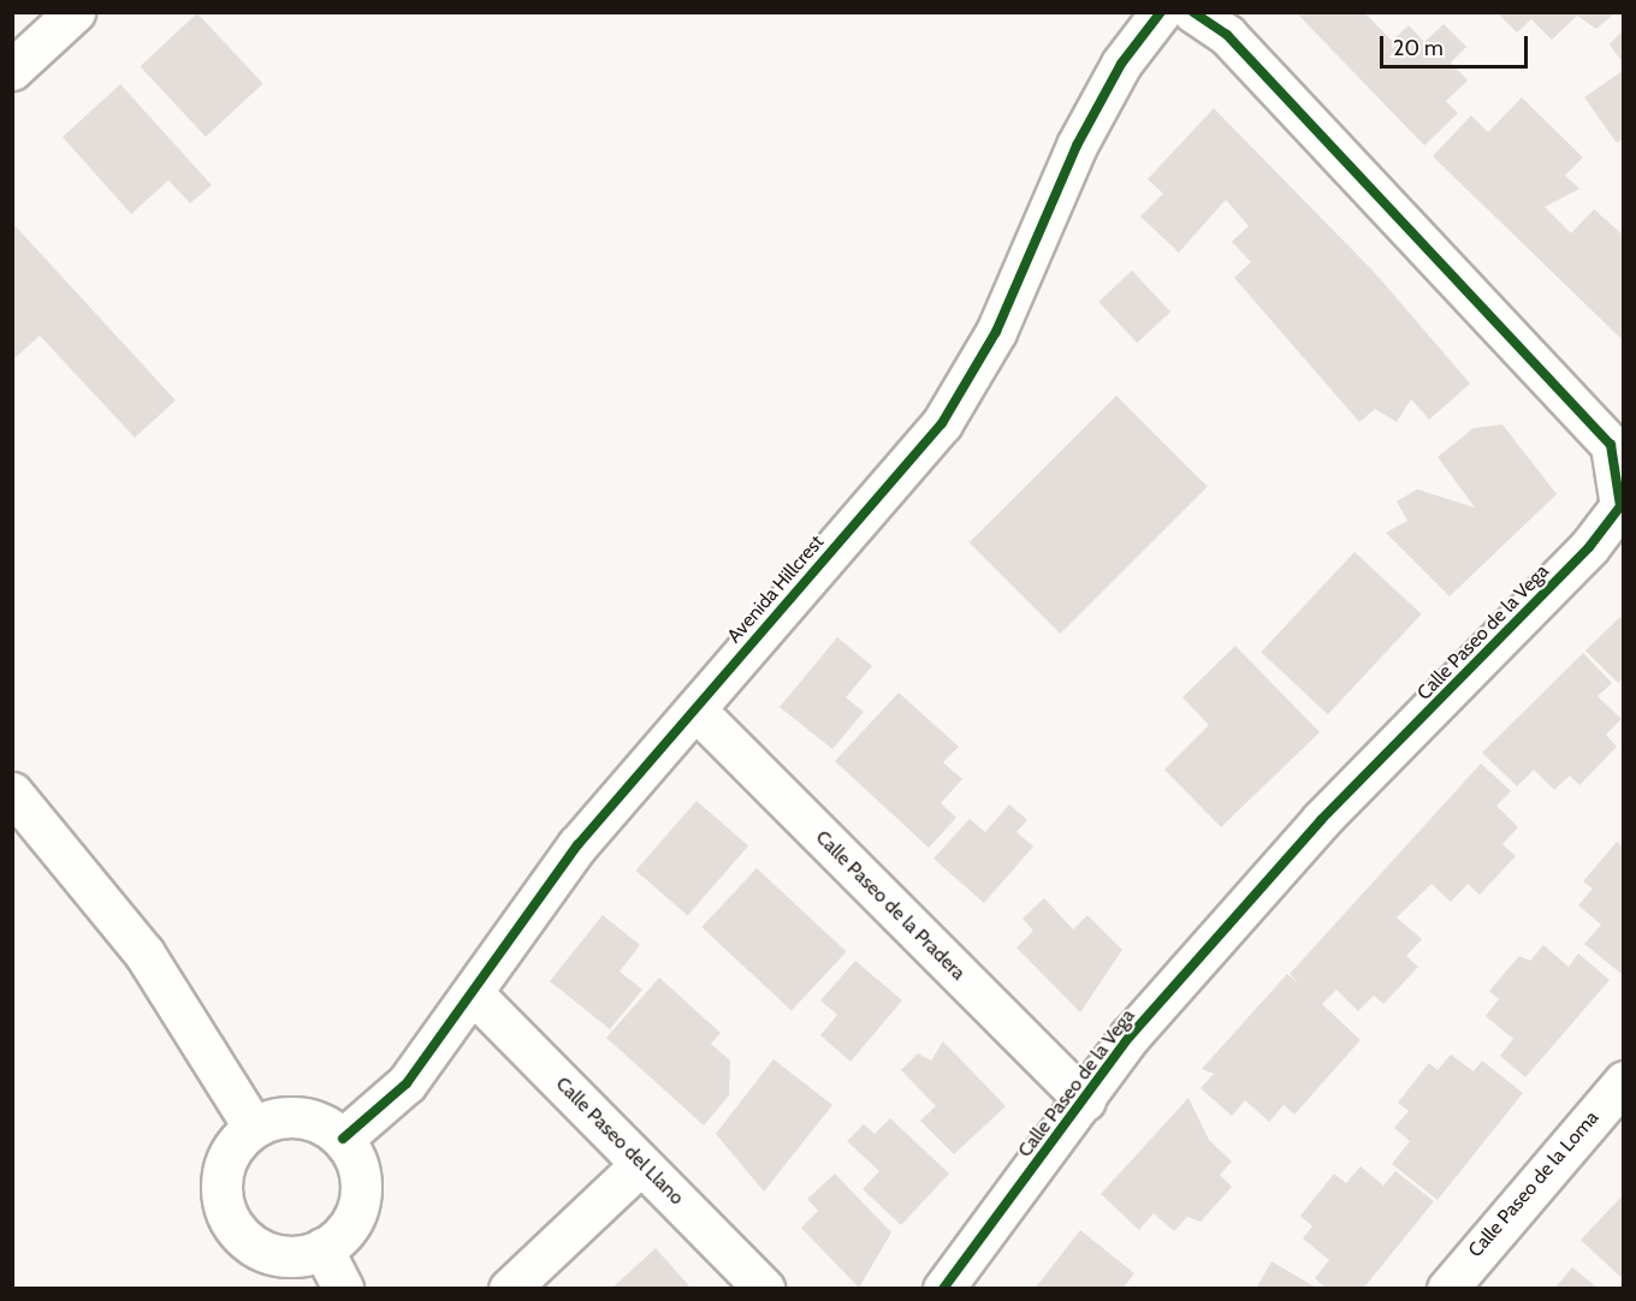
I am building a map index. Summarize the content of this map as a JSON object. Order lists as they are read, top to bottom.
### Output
{
  "streets": {
    "street": [
      "Avenida Hillcrest",
      "Calle Paseo de la Vega",
      "Calle Paseo de la Pradera",
      "Calle Paseo del Llano",
      "Calle Paseo de la Loma"
    ]
  },
  "crossings": [
    ["Avenida Hillcrest", "Calle Paseo de la Pradera"],
    ["Avenida Hillcrest", "Calle Paseo del Llano"],
    ["Calle Paseo de la Vega", "Calle Paseo de la Pradera"]
  ],
  "scale_bar": "20 m"
}
